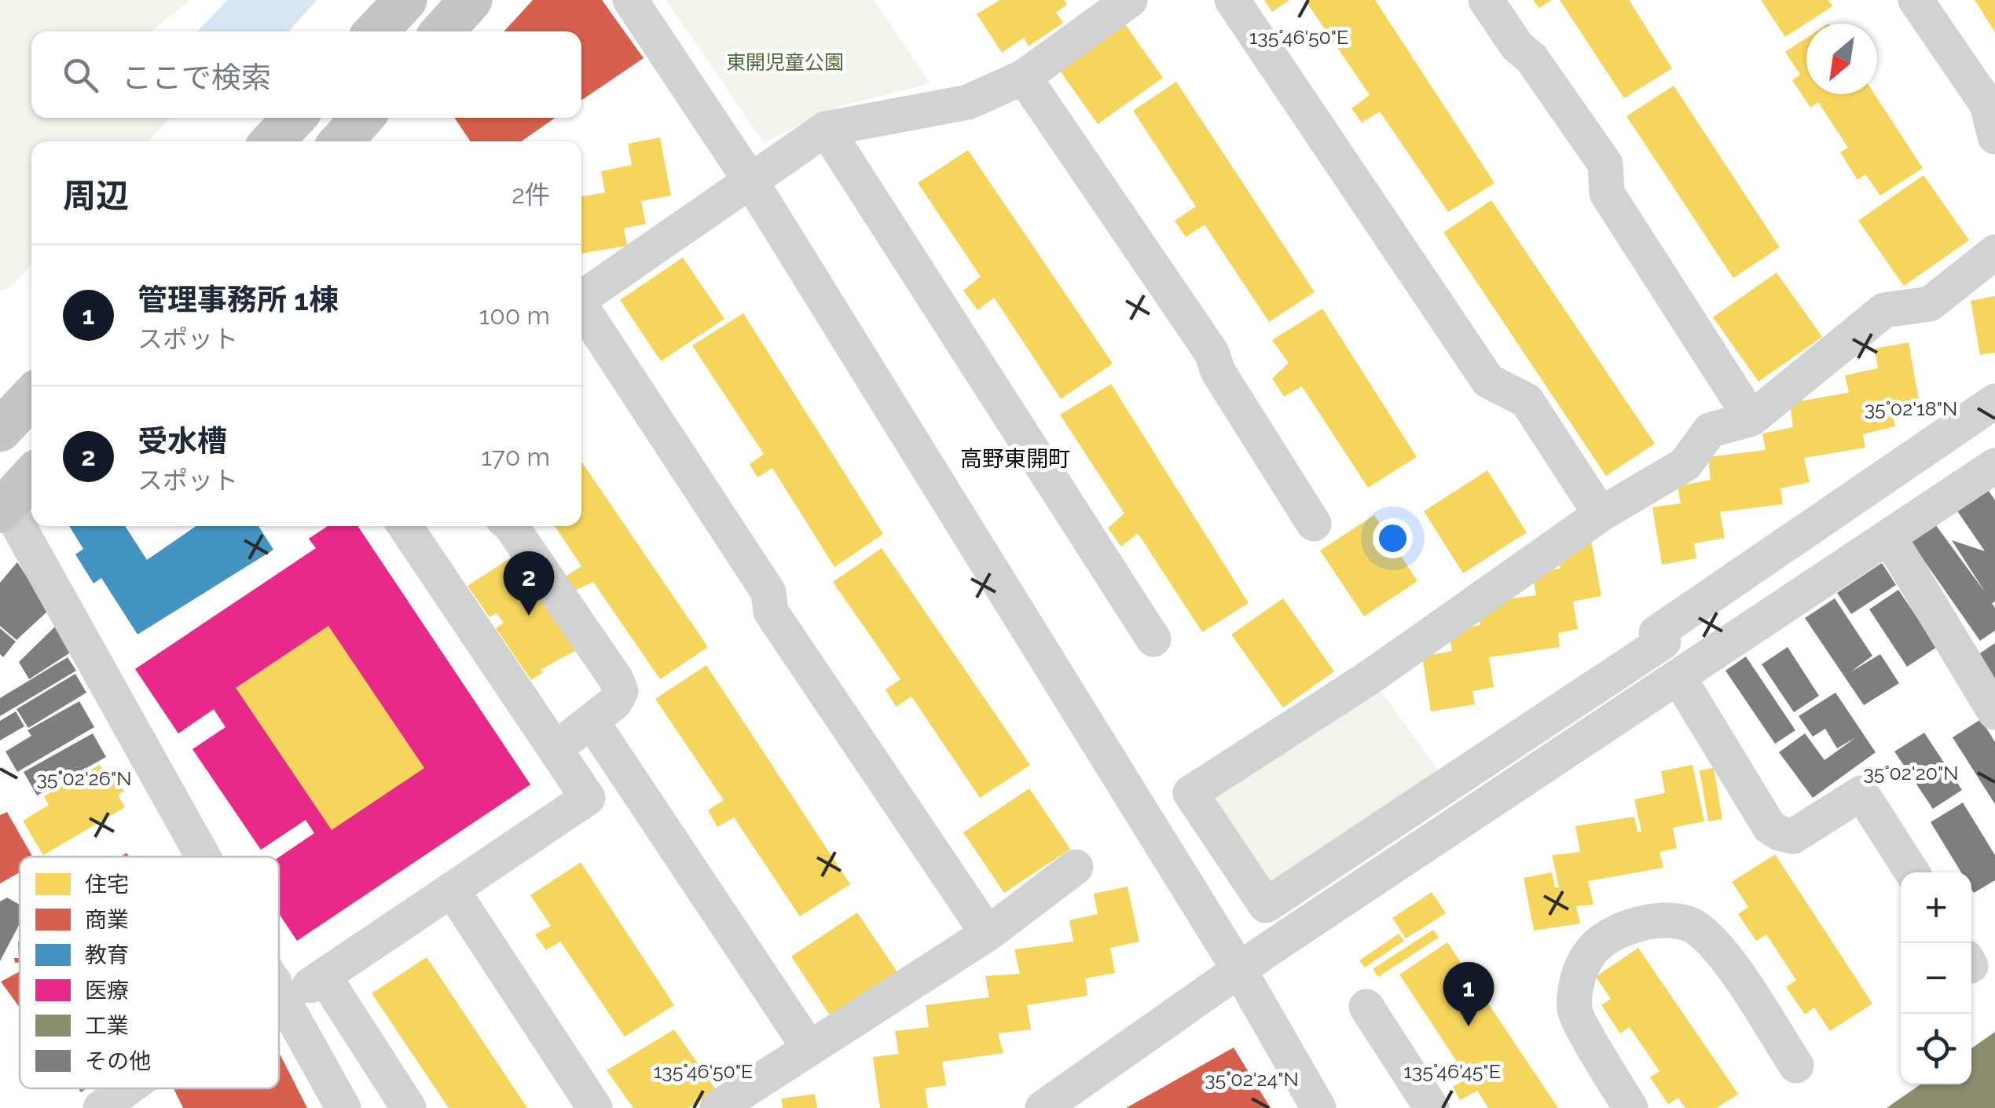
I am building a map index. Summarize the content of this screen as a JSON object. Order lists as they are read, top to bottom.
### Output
{
  "districts": ["高野東開町"],
  "parks": ["東開児童公園"],
  "legend": [
    "住宅",
    "商業",
    "教育",
    "医療",
    "工業",
    "その他"
  ],
  "north": "bottom left",
  "page": {
    "search": "ここで検索",
    "heading": ["周辺", "2件"],
    "list": [
      {
        "mark": "1",
        "name": "管理事務所 1棟",
        "note": "スポット",
        "value": "100 m"
      },
      {
        "mark": "2",
        "name": "受水槽",
        "note": "スポット",
        "value": "170 m"
      }
    ],
    "pins": ["2", "1"],
    "map_buttons": ["+", "−"]
  },
  "coordinates": [
    "135°46'50\"E",
    "35°02'18\"N",
    "35°02'20\"N",
    "35°02'26\"N",
    "135°46'45\"E",
    "35°02'24\"N"
  ]
}
